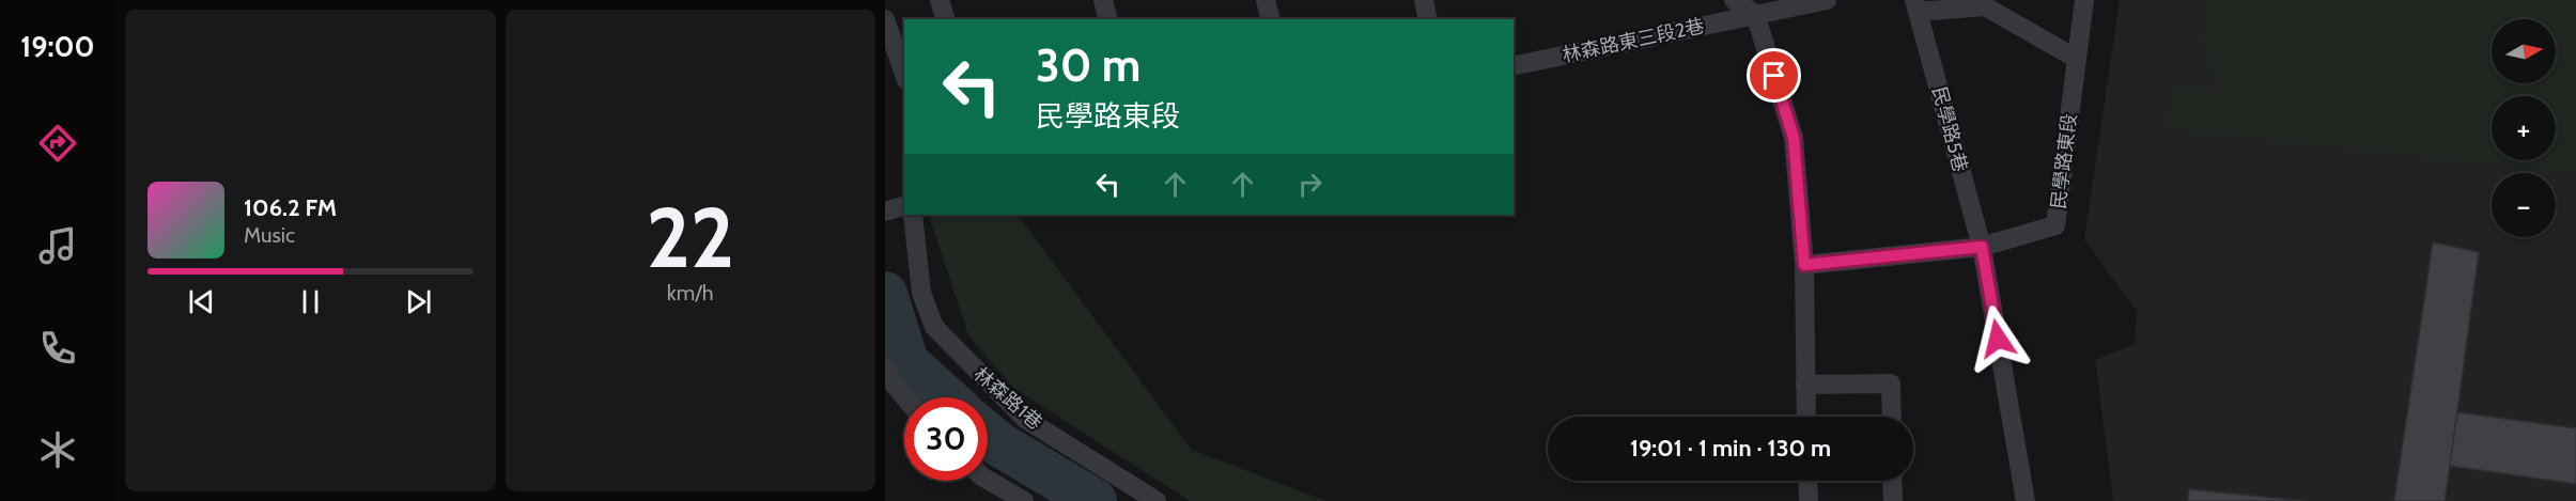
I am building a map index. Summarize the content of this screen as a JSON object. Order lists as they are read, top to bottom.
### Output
{
  "streets": {
    "street": [
      "林森路東三段2巷",
      "民學路5巷",
      "民學路東段",
      "林森路1巷"
    ]
  },
  "crossings": [
    ["民學路5巷", "民學路東段"]
  ],
  "north": "right",
  "page": {
    "tabs": "19:00",
    "tile": ["22", "km/h"],
    "map_buttons": ["+", "−"],
    "turn": ["30 m", "民學路東段"],
    "song": ["106.2 FM", "Music"],
    "limit": "30",
    "trip": "19:01 · 1 min · 130 m"
  }
}
